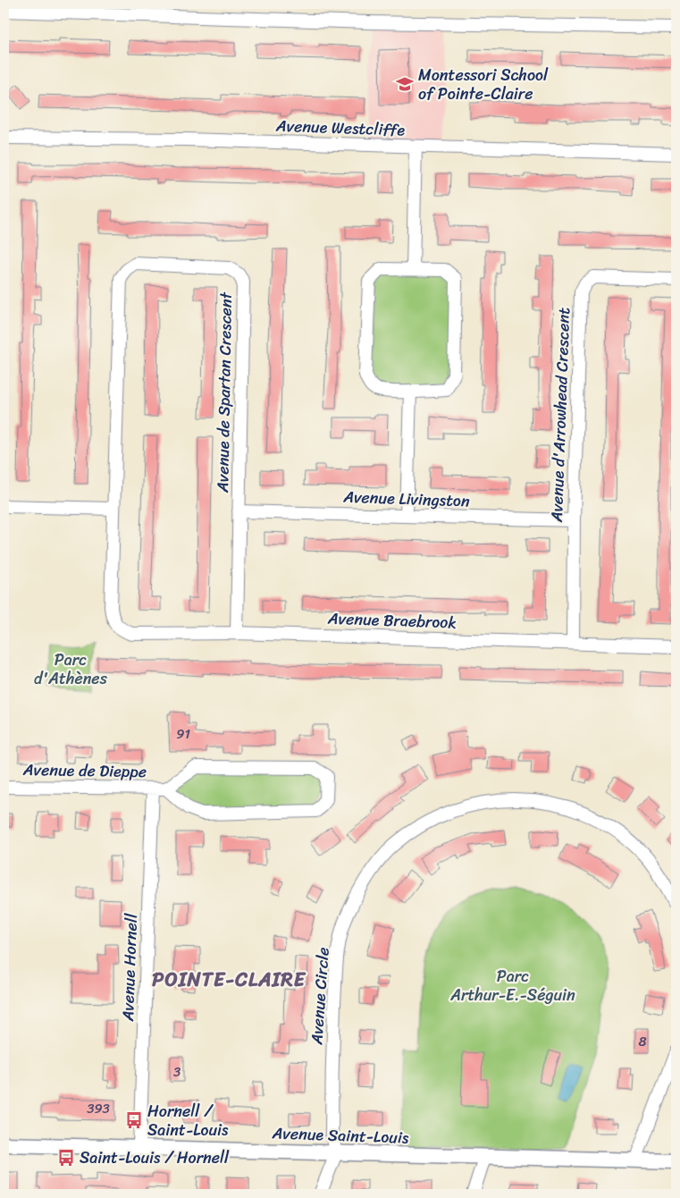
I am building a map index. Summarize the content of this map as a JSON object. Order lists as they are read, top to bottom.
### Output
{
  "streets": {
    "street": [
      "Avenue Westcliffe",
      "Avenue de Spartan Crescent",
      "Avenue d'Arrowhead Crescent",
      "Avenue Livingston",
      "Avenue Braebrook",
      "Avenue de Dieppe",
      "Avenue Hornell",
      "Avenue Circle",
      "Avenue Saint-Louis"
    ]
  },
  "crossings": [
    ["Avenue de Spartan Crescent", "Avenue Livingston"],
    ["Avenue de Spartan Crescent", "Avenue Braebrook"],
    ["Avenue d'Arrowhead Crescent", "Avenue Livingston"],
    ["Avenue d'Arrowhead Crescent", "Avenue Braebrook"],
    ["Avenue de Dieppe", "Avenue Hornell"],
    ["Avenue Hornell", "Avenue Saint-Louis"],
    ["Avenue Circle", "Avenue Saint-Louis"]
  ],
  "districts": ["POINTE-CLAIRE"],
  "parks": ["Parc d'Athènes", "Parc Arthur-E.-Séguin"],
  "places": {
    "school or university": ["Montessori School of Pointe-Claire"],
    "bus stop": ["Hornell / Saint-Louis", "Saint-Louis / Hornell"]
  },
  "house_numbers": [
    "91",
    "8",
    "3",
    "393"
  ]
}
